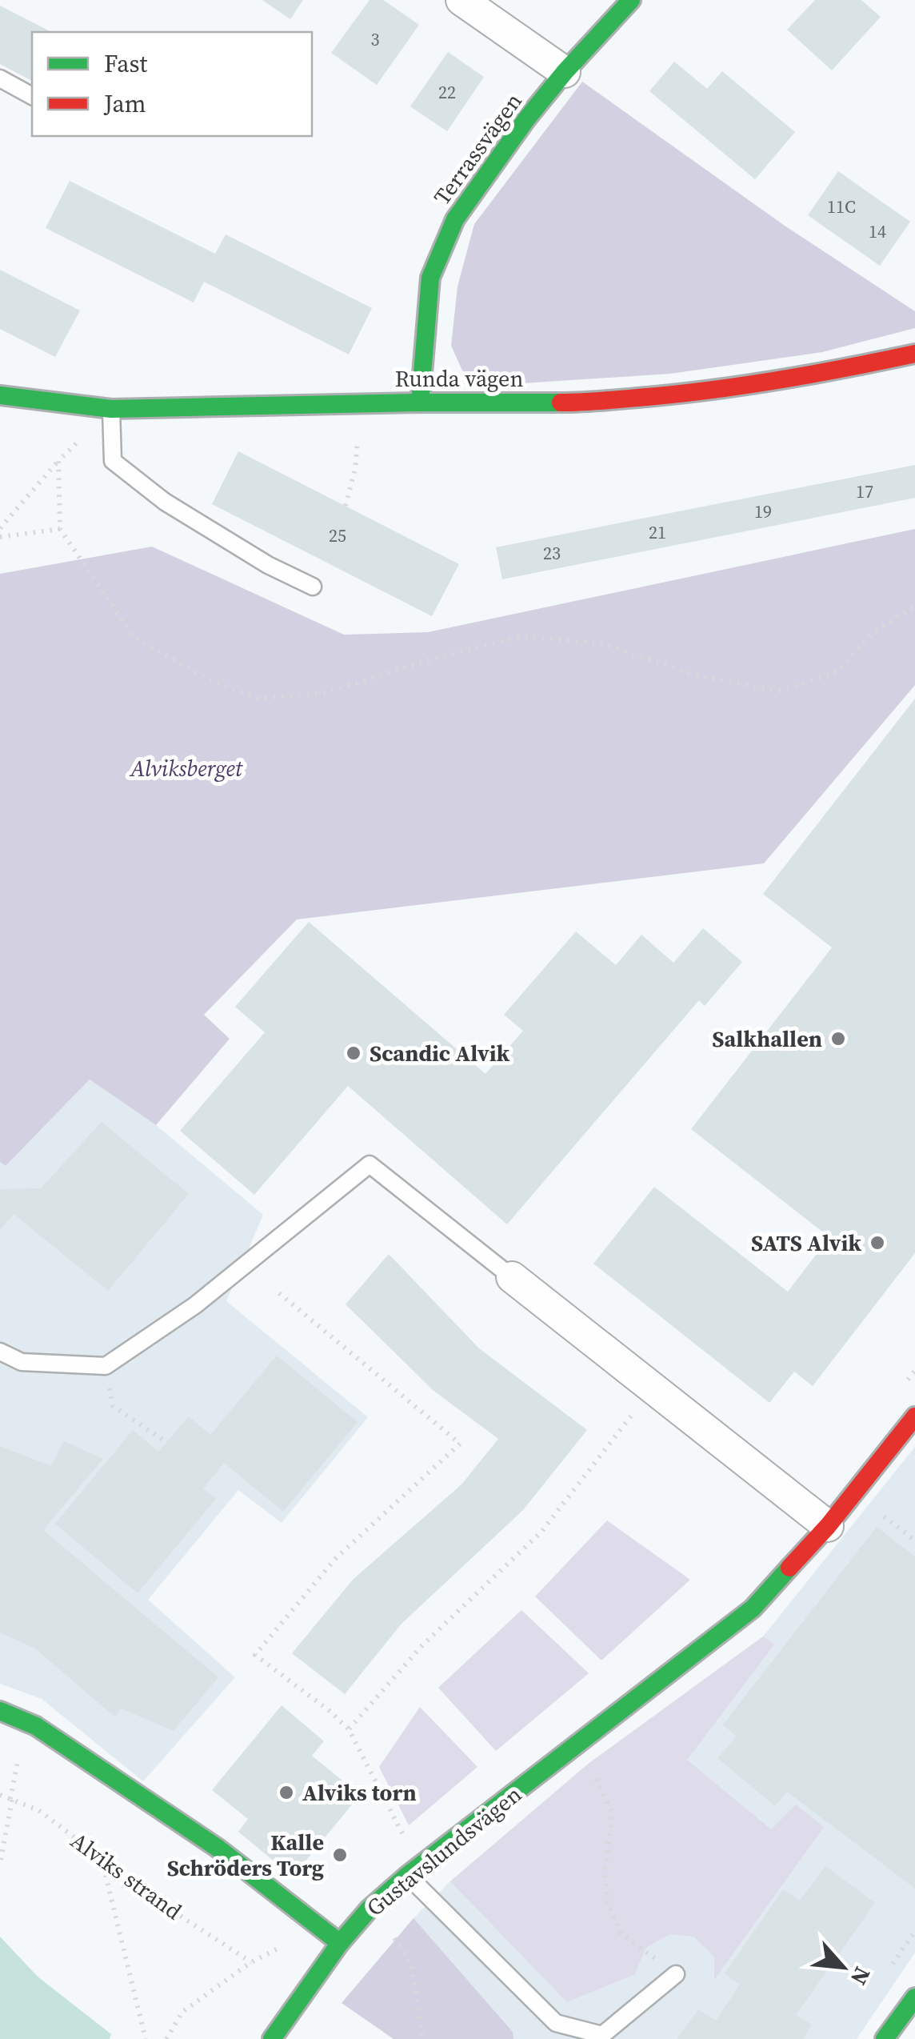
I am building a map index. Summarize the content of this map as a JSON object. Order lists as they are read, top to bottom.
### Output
{
  "streets": {
    "street": ["Terrassvägen", "Runda vägen", "Gustavslundsvägen"],
    "path": ["Alviks strand"]
  },
  "crossings": [
    ["Terrassvägen", "Runda vägen"]
  ],
  "parks": ["Alviksberget"],
  "places": [
    "Salkhallen",
    "Scandic Alvik",
    "SATS Alvik",
    "Alviks torn",
    "Kalle Schröders Torg"
  ],
  "house_numbers": [
    "3",
    "22",
    "11C",
    "14",
    "17",
    "19",
    "21",
    "25",
    "23"
  ],
  "legend": ["Fast", "Jam"],
  "north": "bottom right"
}
